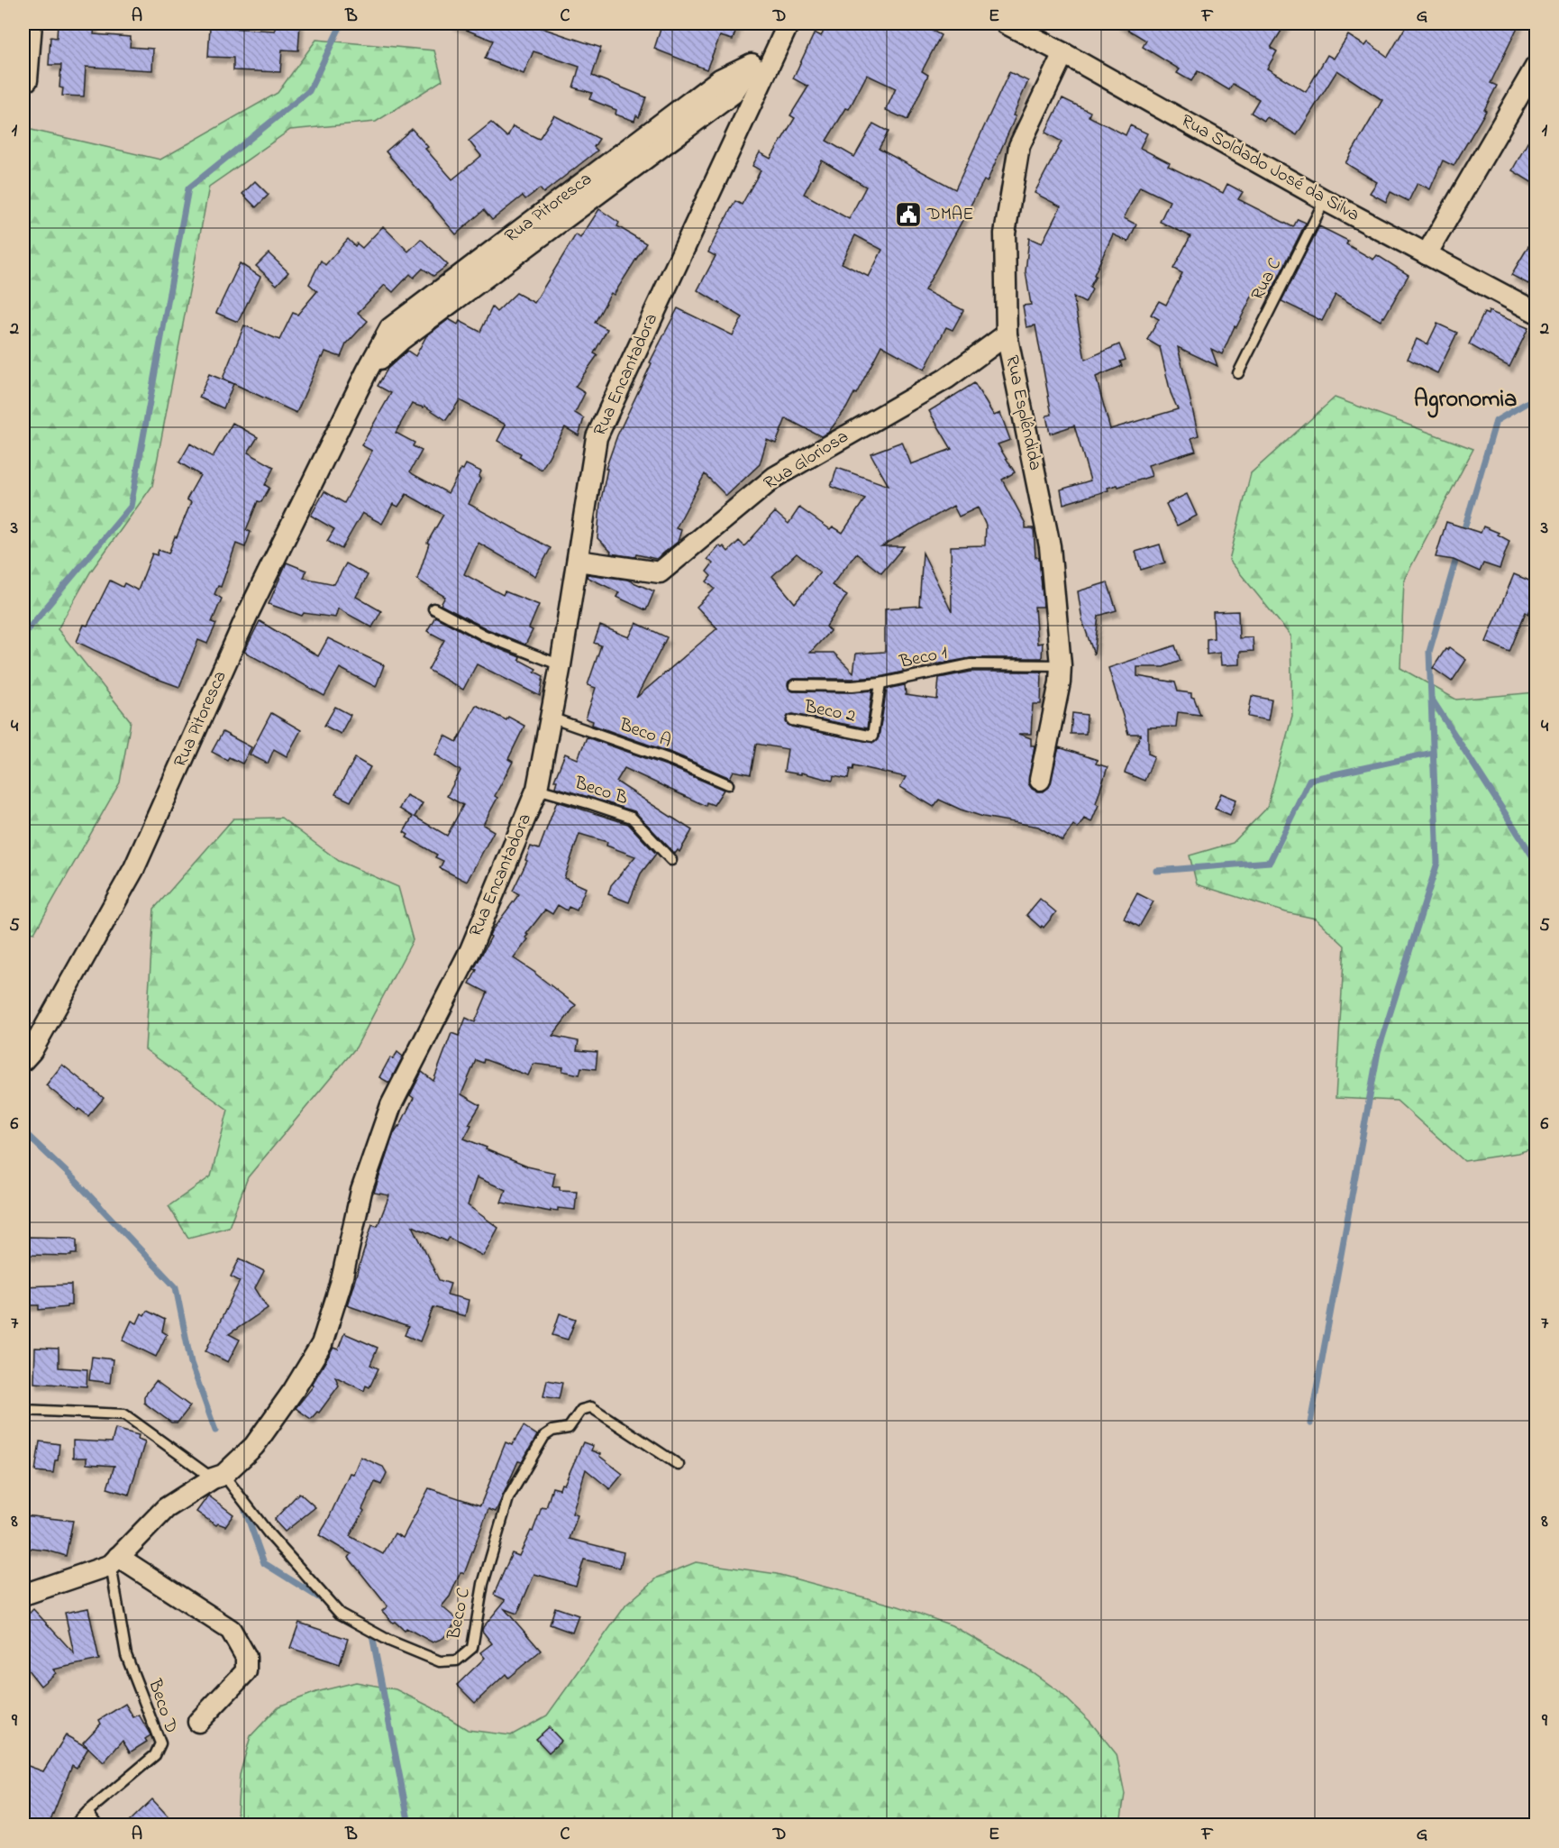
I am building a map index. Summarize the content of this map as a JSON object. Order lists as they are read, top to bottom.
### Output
{
  "streets": {
    "street": [
      "Rua Soldado José da Silva",
      "Rua Pitoresca",
      "Rua Encantadora",
      "Rua Esplêndida",
      "Rua Gloriosa"
    ],
    "lane": [
      "Rua C",
      "Beco 1",
      "Beco 2",
      "Beco A",
      "Beco B",
      "Beco C",
      "Beco D"
    ]
  },
  "crossings": [
    ["Rua Soldado José da Silva", "Rua C"],
    ["Rua Soldado José da Silva", "Rua Esplêndida"],
    ["Rua Pitoresca", "Rua Encantadora"],
    ["Rua Encantadora", "Rua Gloriosa"],
    ["Rua Encantadora", "Beco A"],
    ["Rua Encantadora", "Beco B"],
    ["Rua Encantadora", "Beco C"],
    ["Rua Encantadora", "Beco D"],
    ["Rua Esplêndida", "Rua Gloriosa"],
    ["Rua Esplêndida", "Beco 1"],
    ["Beco 1", "Beco 2"]
  ],
  "districts": ["Agronomia"],
  "places": {
    "public building": ["DMAE"]
  },
  "grid": {
    "columns": [
      "A",
      "B",
      "C",
      "D",
      "E",
      "F",
      "G"
    ],
    "rows": [
      "1",
      "2",
      "3",
      "4",
      "5",
      "6",
      "7",
      "8",
      "9"
    ]
  }
}
